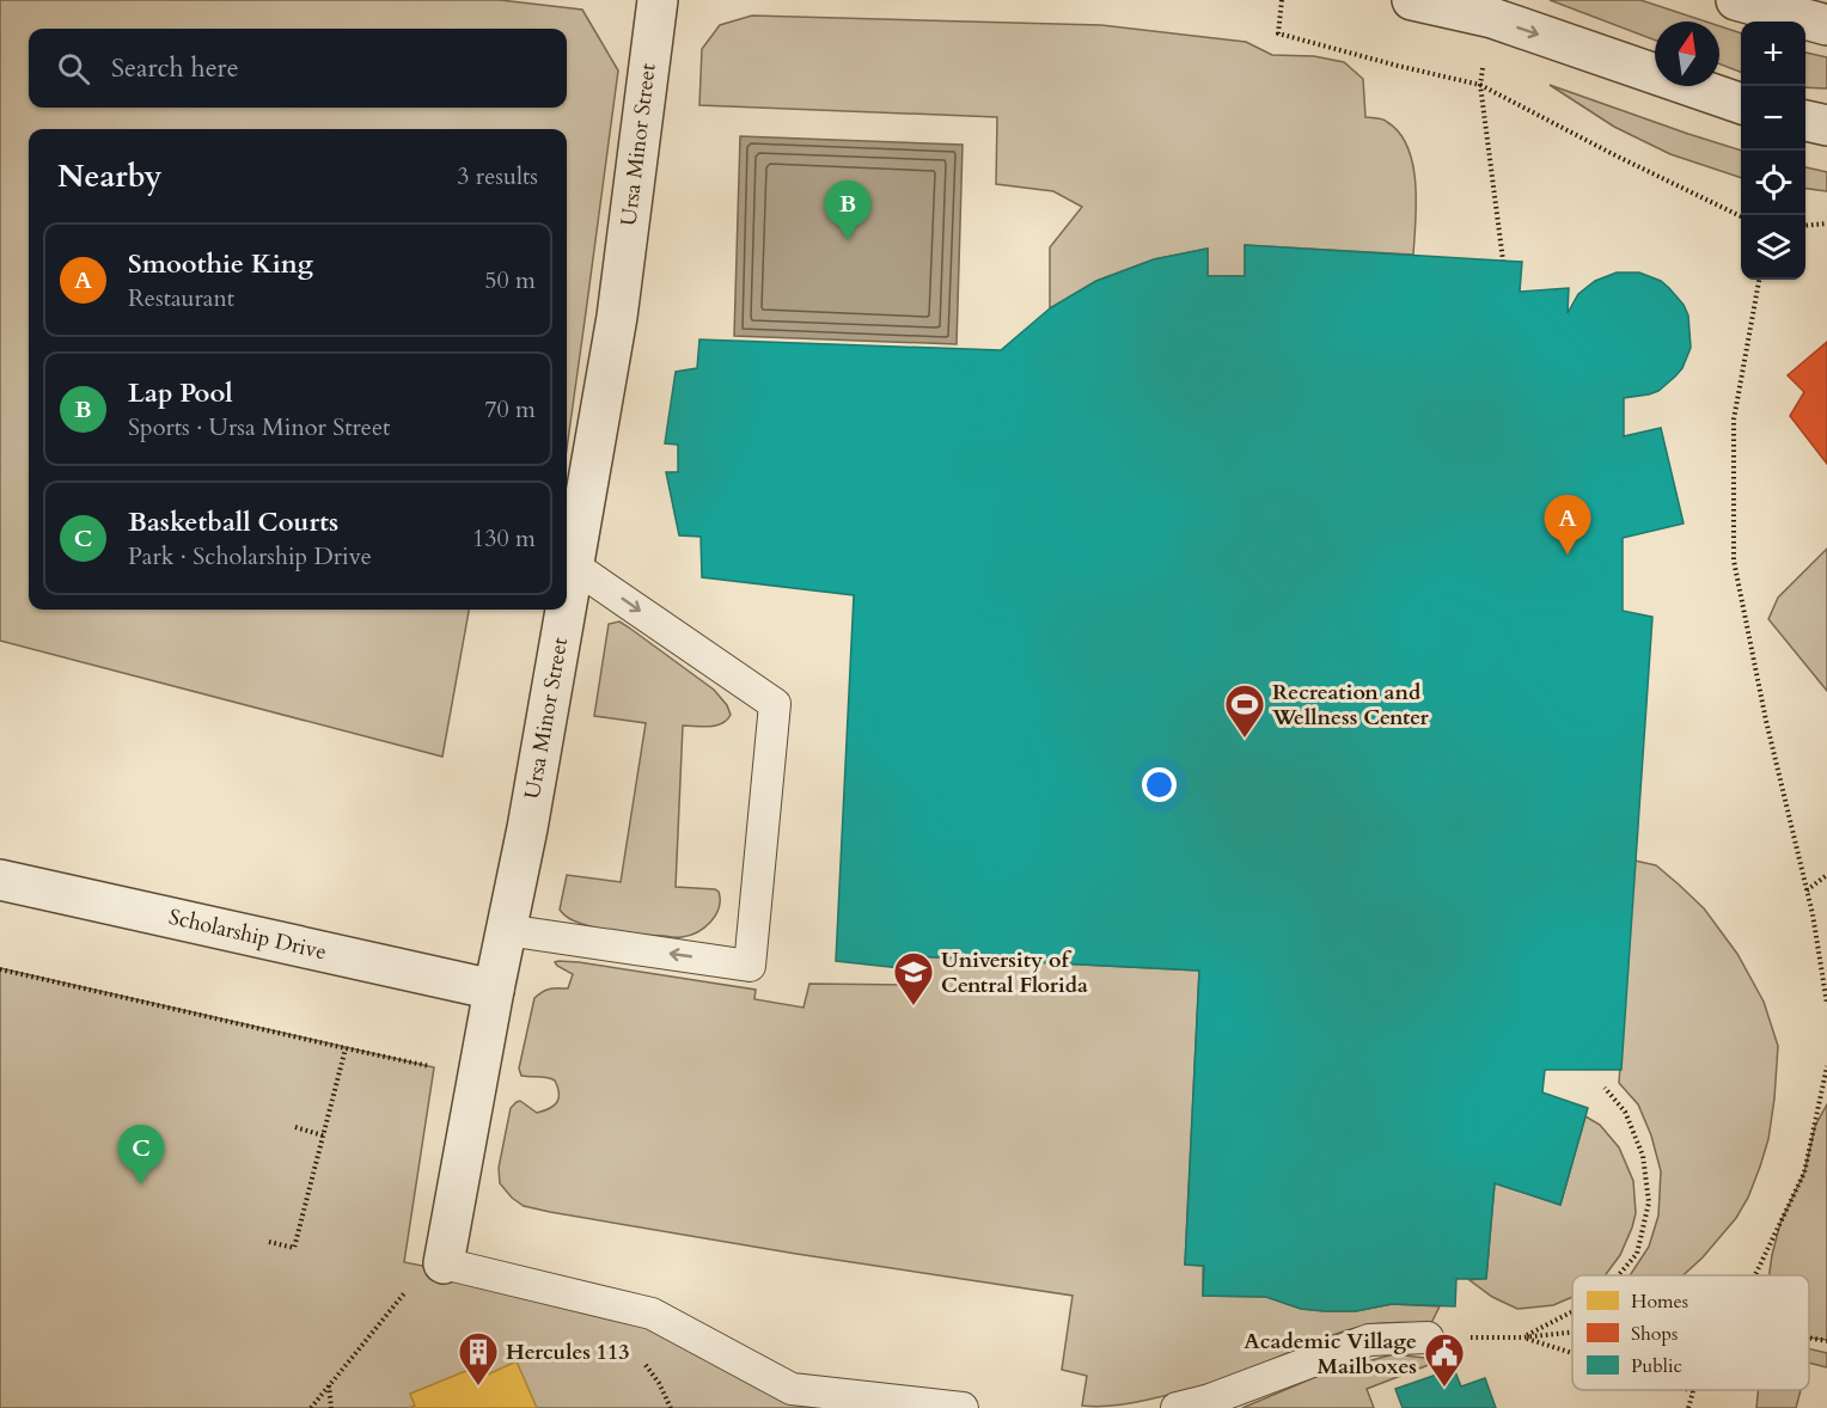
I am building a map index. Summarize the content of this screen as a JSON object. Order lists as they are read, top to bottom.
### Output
{
  "streets": {
    "street": ["Ursa Minor Street", "Scholarship Drive"]
  },
  "crossings": [
    ["Ursa Minor Street", "Scholarship Drive"]
  ],
  "places": {
    "sports": ["Recreation and Wellness Center"],
    "school or university": ["University of Central Florida"],
    "building": ["Hercules 113"],
    "public building": ["Academic Village Mailboxes"]
  },
  "legend": ["Homes", "Shops", "Public"],
  "north": "top",
  "page": {
    "map_buttons": ["+", "−"],
    "search": "Search here",
    "heading": ["Nearby", "3 results"],
    "pins": ["B", "A", "C"],
    "list": [
      {
        "mark": "A",
        "name": "Smoothie King",
        "note": "Restaurant",
        "value": "50 m"
      },
      {
        "mark": "B",
        "name": "Lap Pool",
        "note": "Sports · Ursa Minor Street",
        "value": "70 m"
      },
      {
        "mark": "C",
        "name": "Basketball Courts",
        "note": "Park · Scholarship Drive",
        "value": "130 m"
      }
    ]
  }
}
